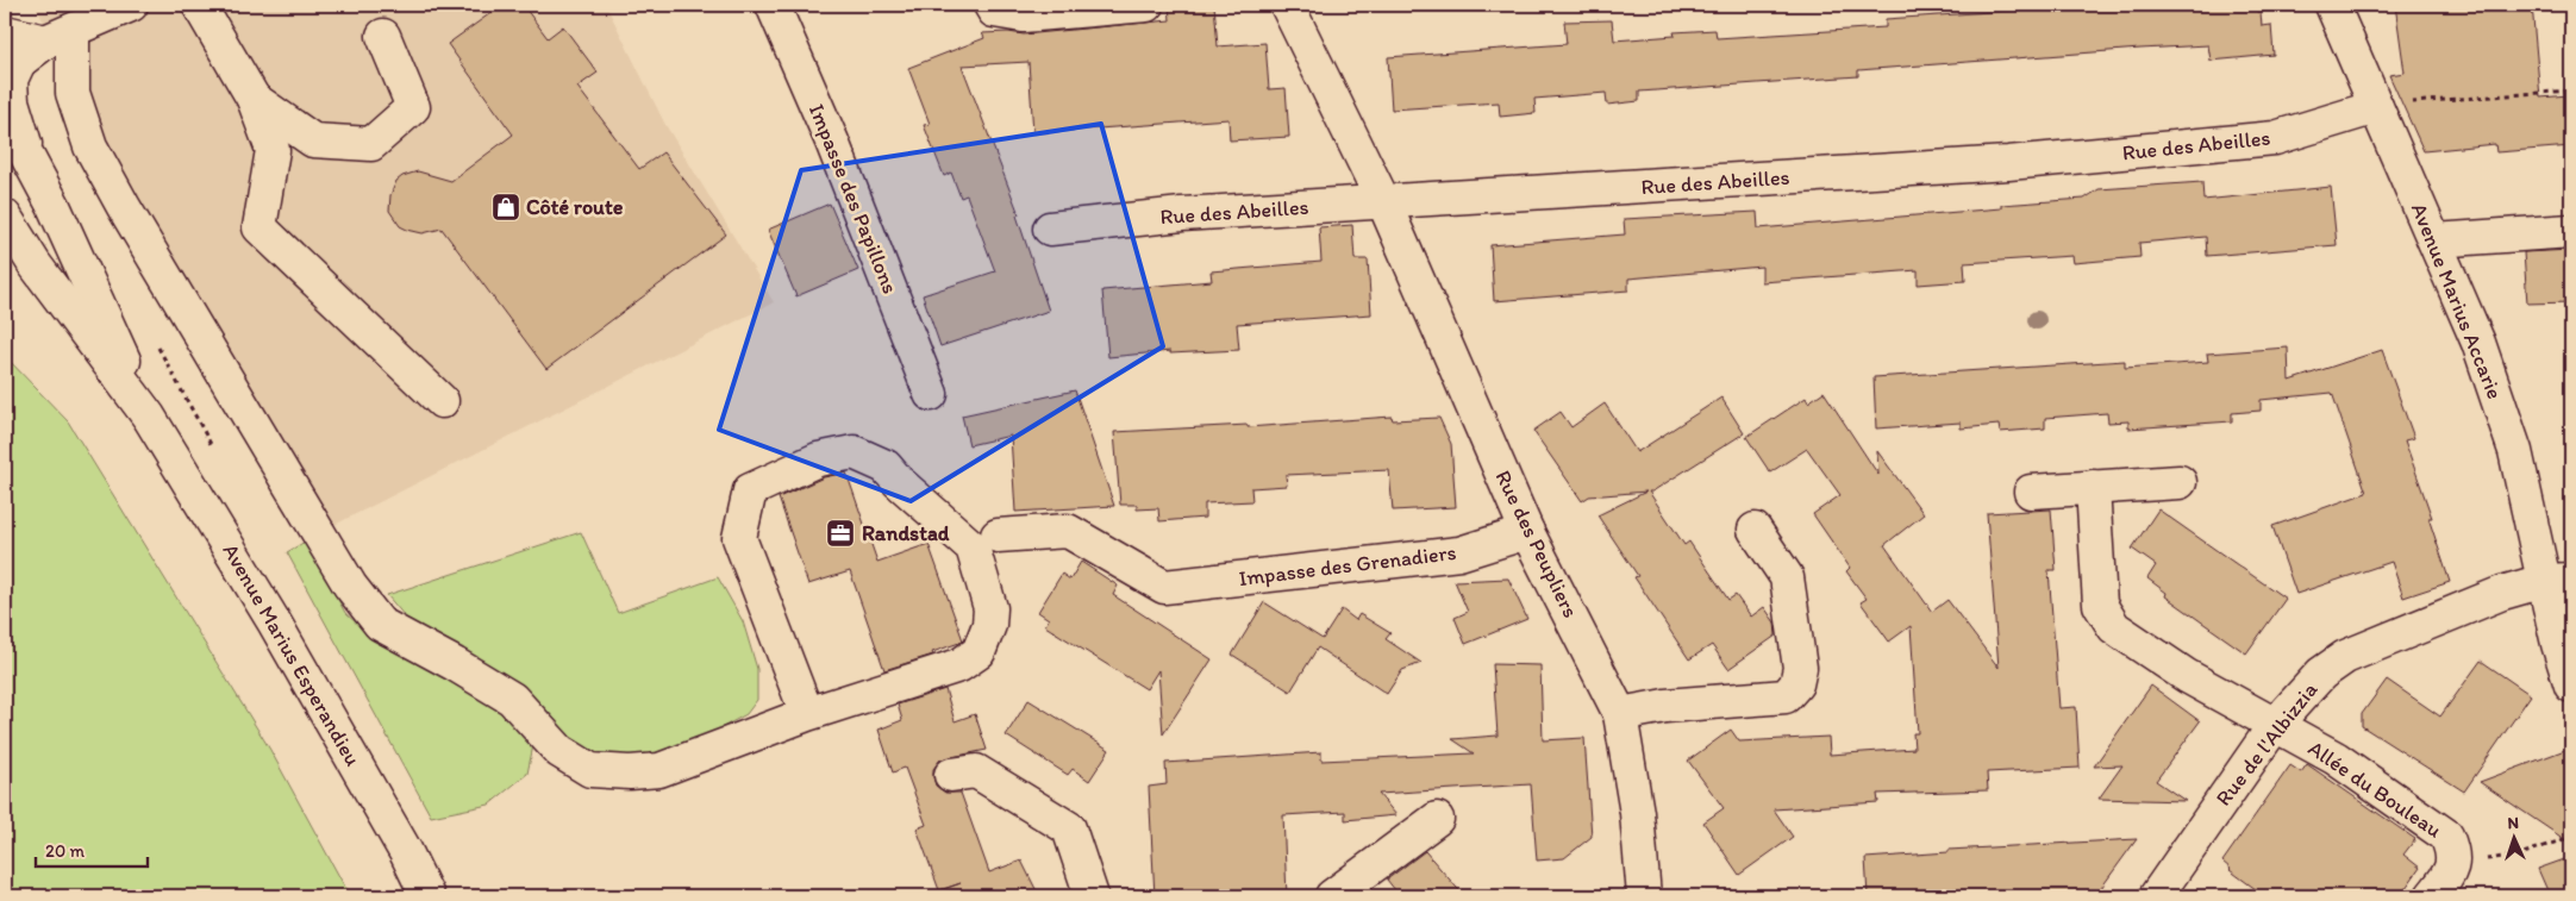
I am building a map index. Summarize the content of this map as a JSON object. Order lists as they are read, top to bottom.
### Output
{
  "streets": {
    "street": [
      "Rue des Abeilles",
      "Impasse des Papillons",
      "Avenue Marius Accarie",
      "Rue des Peupliers",
      "Impasse des Grenadiers",
      "Avenue Marius Esperandieu",
      "Rue de l'Albizzia",
      "Allée du Bouleau"
    ]
  },
  "crossings": [
    ["Rue des Abeilles", "Avenue Marius Accarie"],
    ["Rue des Abeilles", "Rue des Peupliers"],
    ["Avenue Marius Accarie", "Rue de l'Albizzia"],
    ["Rue des Peupliers", "Impasse des Grenadiers"],
    ["Rue de l'Albizzia", "Allée du Bouleau"]
  ],
  "places": {
    "shop": ["Côté route"],
    "office": ["Randstad"]
  },
  "scale_bar": "20 m",
  "north": "top"
}
